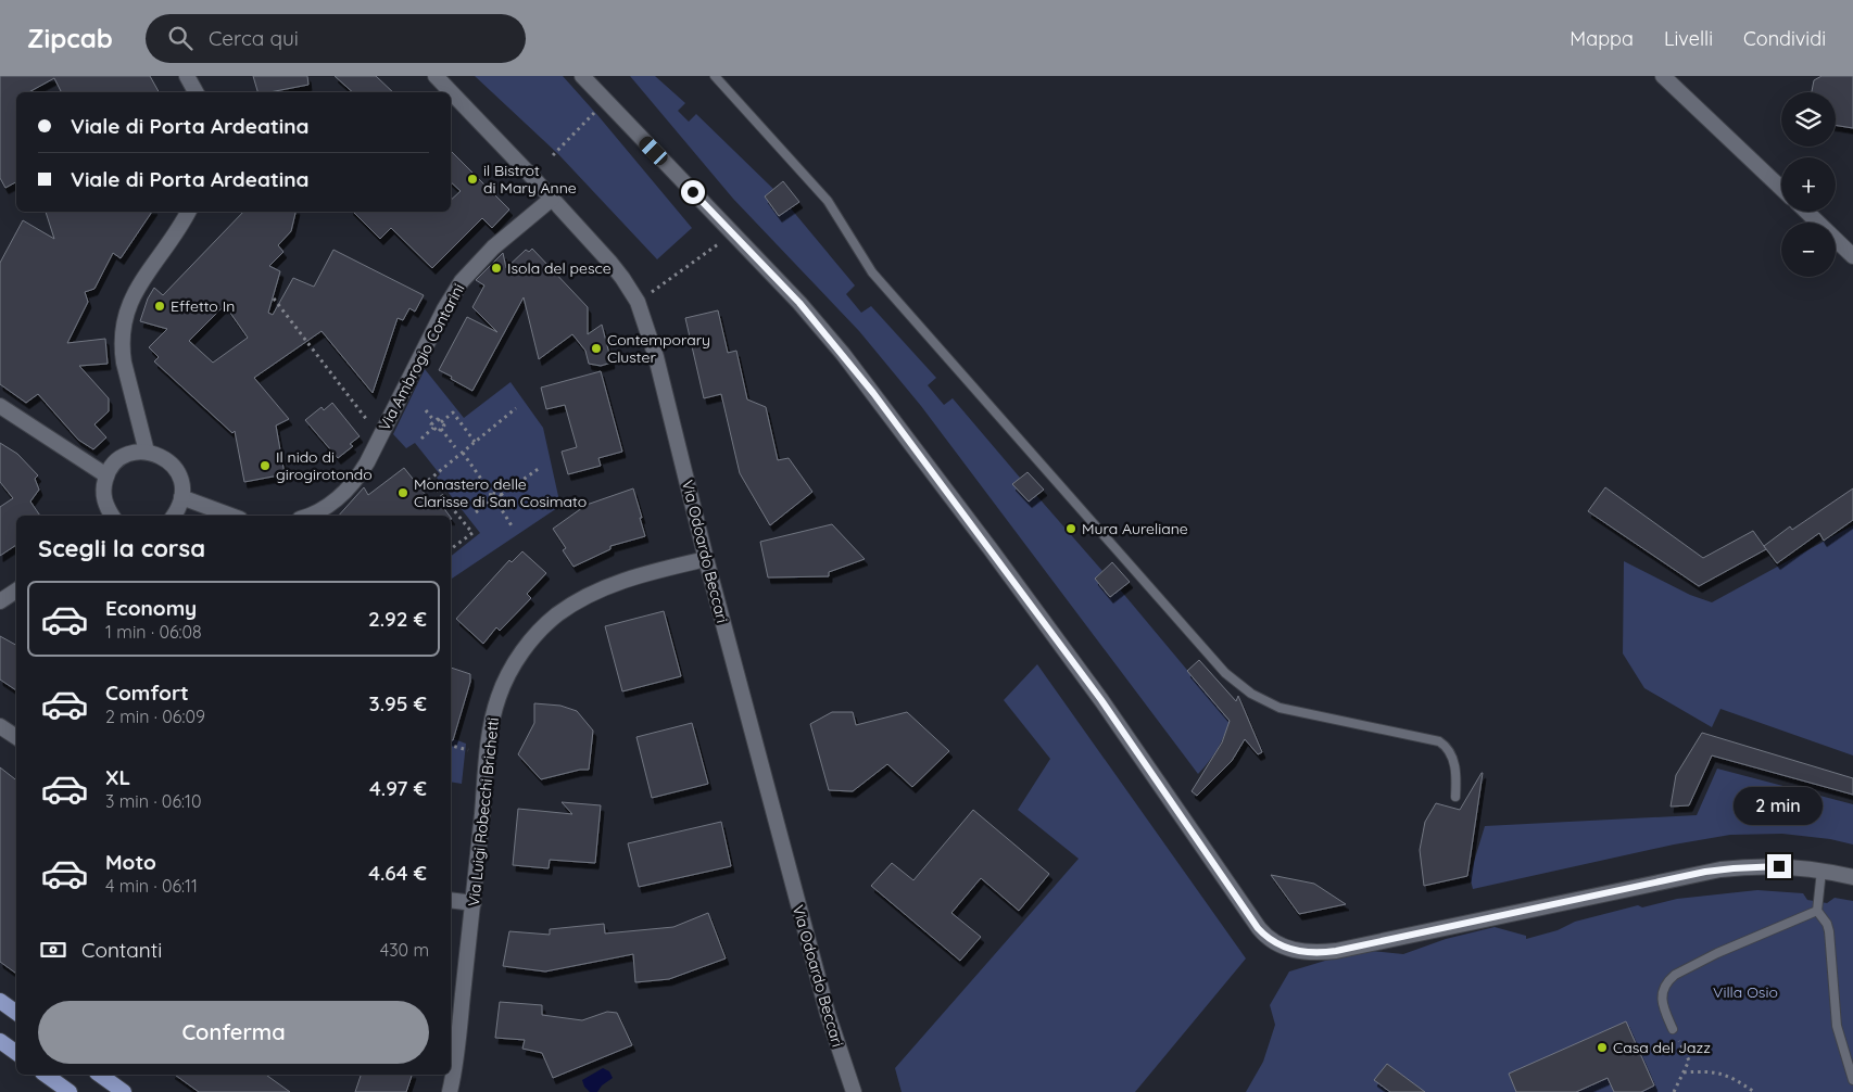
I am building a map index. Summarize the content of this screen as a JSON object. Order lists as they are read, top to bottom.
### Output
{
  "streets": {
    "street": ["Via Ambrogio Contarini", "Via Odoardo Beccari", "Via Luigi Robecchi Brichetti"]
  },
  "crossings": [
    ["Via Ambrogio Contarini", "Via Odoardo Beccari"],
    ["Via Odoardo Beccari", "Via Luigi Robecchi Brichetti"]
  ],
  "parks": ["Villa Osio"],
  "places": [
    "il Bistrot di Mary Anne",
    "Isola del pesce",
    "Effetto In",
    "Contemporary Cluster",
    "Il nido di girogirotondo",
    "Monastero delle Clarisse di San Cosimato",
    "Mura Aureliane",
    "Casa del Jazz"
  ],
  "page": {
    "header": "Zipcab",
    "search": "Cerca qui",
    "nav": ["Mappa", "Livelli", "Condividi"],
    "map_buttons": ["+", "−"],
    "banner": ["Viale di Porta Ardeatina", "Viale di Porta Ardeatina"],
    "heading": "Scegli la corsa",
    "list": [
      {
        "name": "Economy",
        "note": "1 min · 06:08",
        "value": "2.92 €"
      },
      {
        "name": "Comfort",
        "note": "2 min · 06:09",
        "value": "3.95 €"
      },
      {
        "name": "XL",
        "note": "3 min · 06:10",
        "value": "4.97 €"
      },
      {
        "name": "Moto",
        "note": "4 min · 06:11",
        "value": "4.64 €"
      }
    ],
    "bubble": "2 min",
    "pay": ["Contanti", "430 m"],
    "buttons": "Conferma"
  }
}
